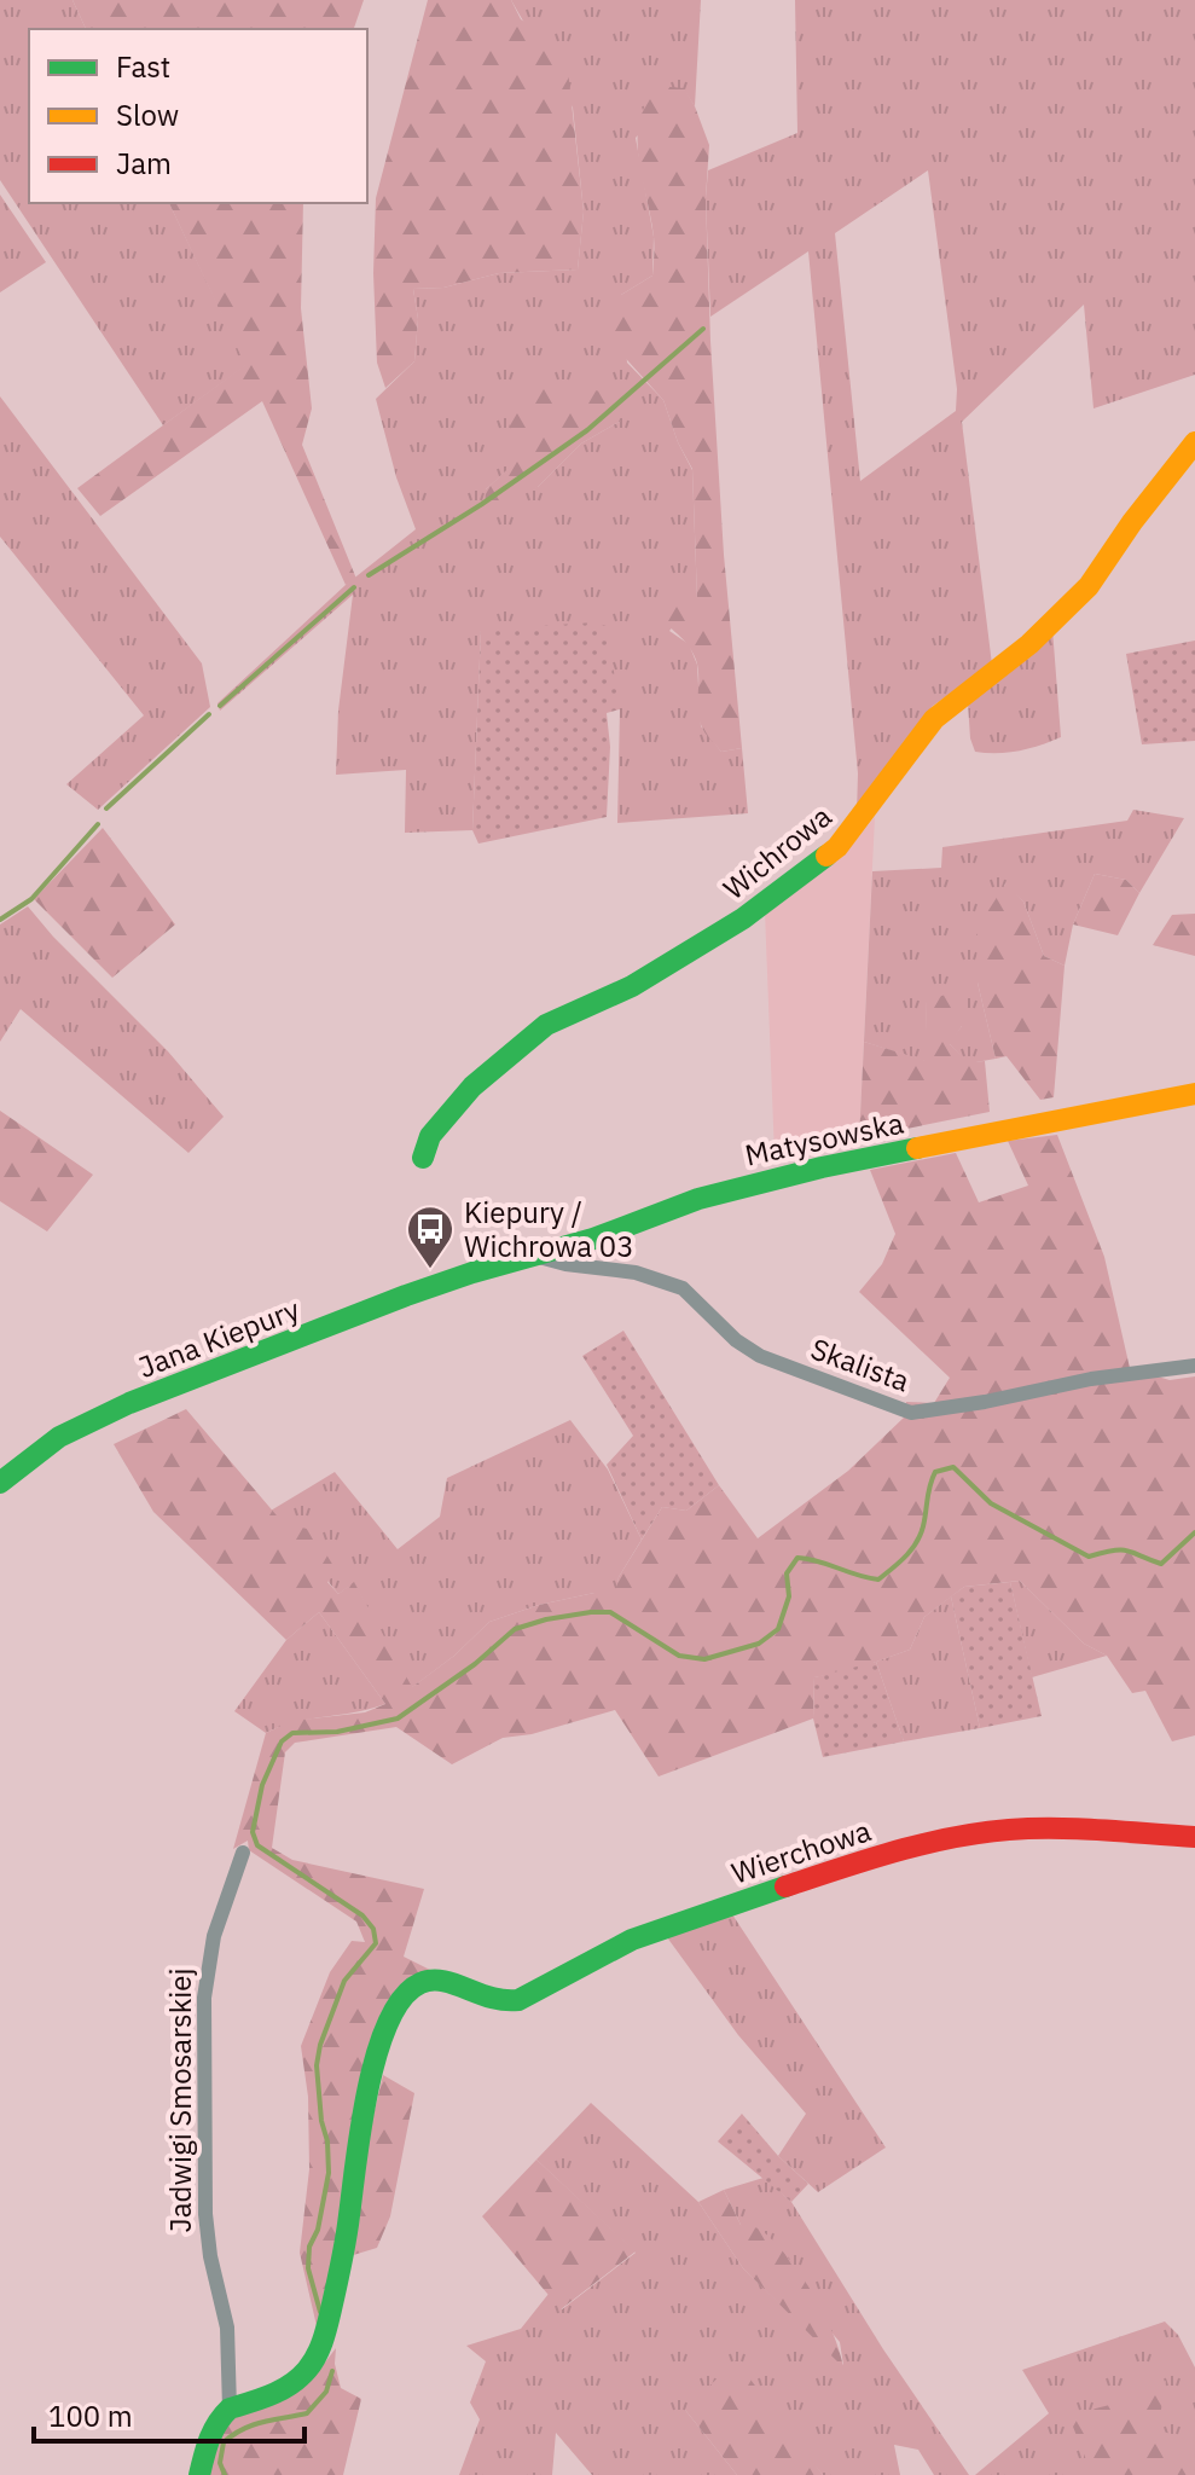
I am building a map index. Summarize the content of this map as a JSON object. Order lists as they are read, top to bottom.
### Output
{
  "streets": {
    "street": [
      "Wichrowa",
      "Matysowska",
      "Jana Kiepury",
      "Skalista",
      "Wierchowa",
      "Jadwigi Smosarskiej"
    ]
  },
  "crossings": [
    ["Matysowska", "Jana Kiepury"],
    ["Matysowska", "Skalista"],
    ["Wierchowa", "Jadwigi Smosarskiej"]
  ],
  "places": {
    "bus stop": ["Kiepury / Wichrowa 03"]
  },
  "legend": ["Fast", "Slow", "Jam"],
  "scale_bar": "100 m"
}
